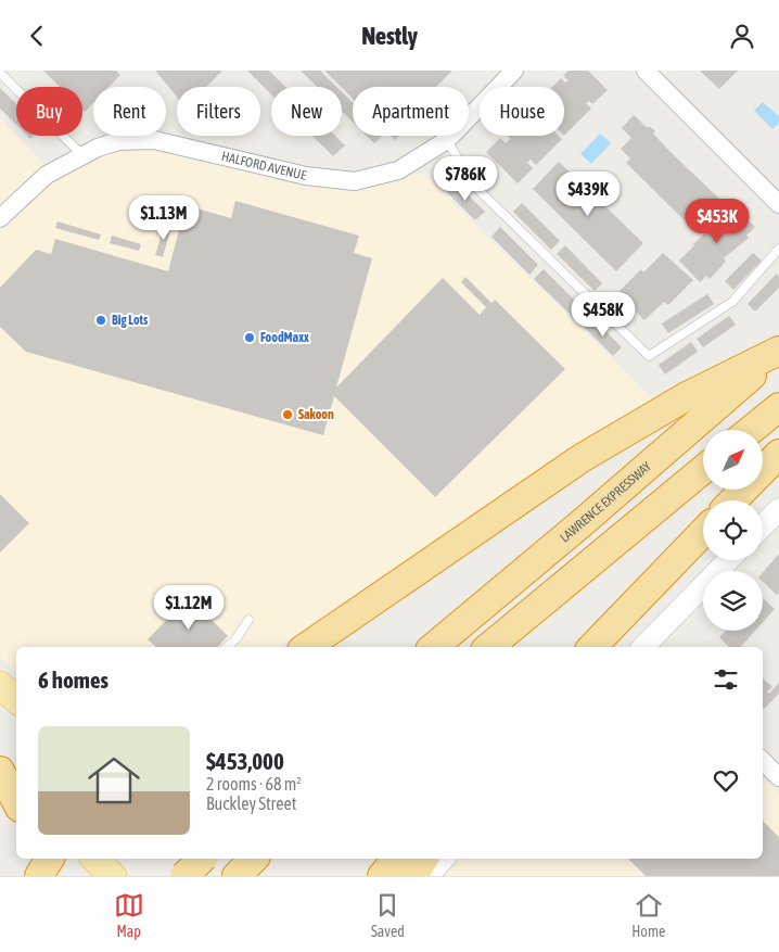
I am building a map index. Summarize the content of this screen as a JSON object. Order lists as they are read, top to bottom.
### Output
{
  "streets": {
    "highway": ["LAWRENCE EXPRESSWAY"],
    "street": ["HALFORD AVENUE"]
  },
  "places": ["Big Lots", "FoodMaxx", "Sakoon"],
  "north": "top right",
  "page": {
    "header": "Nestly",
    "chip": [
      "Buy",
      "Rent",
      "Filters",
      "New",
      "Apartment",
      "House"
    ],
    "price": [
      "$786K",
      "$439K",
      "$1.13M",
      "$453K",
      "$458K",
      "$1.12M"
    ],
    "heading": "6 homes",
    "list": [
      {
        "name": "$453,000",
        "note": "2 rooms · 68 m² · Buckley Street"
      }
    ],
    "tabs": ["Map", "Saved", "Home"]
  }
}
